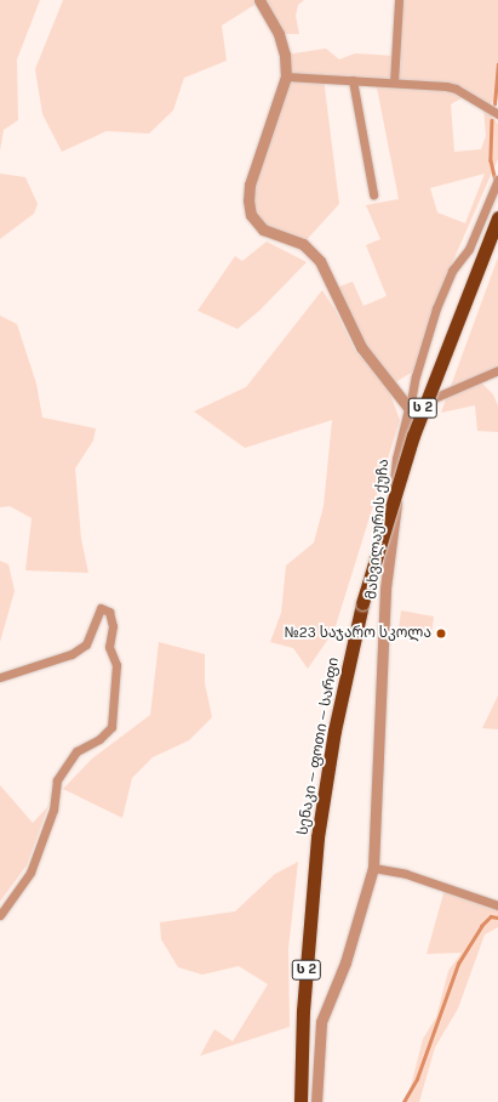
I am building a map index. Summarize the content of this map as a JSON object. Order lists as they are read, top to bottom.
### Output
{
  "streets": {
    "highway": ["ს 2", "სენაკი — ფოთი — სარფი"],
    "street": ["მახვილაურის ქუჩა"]
  },
  "places": ["№23 საჯარო სკოლა"]
}
